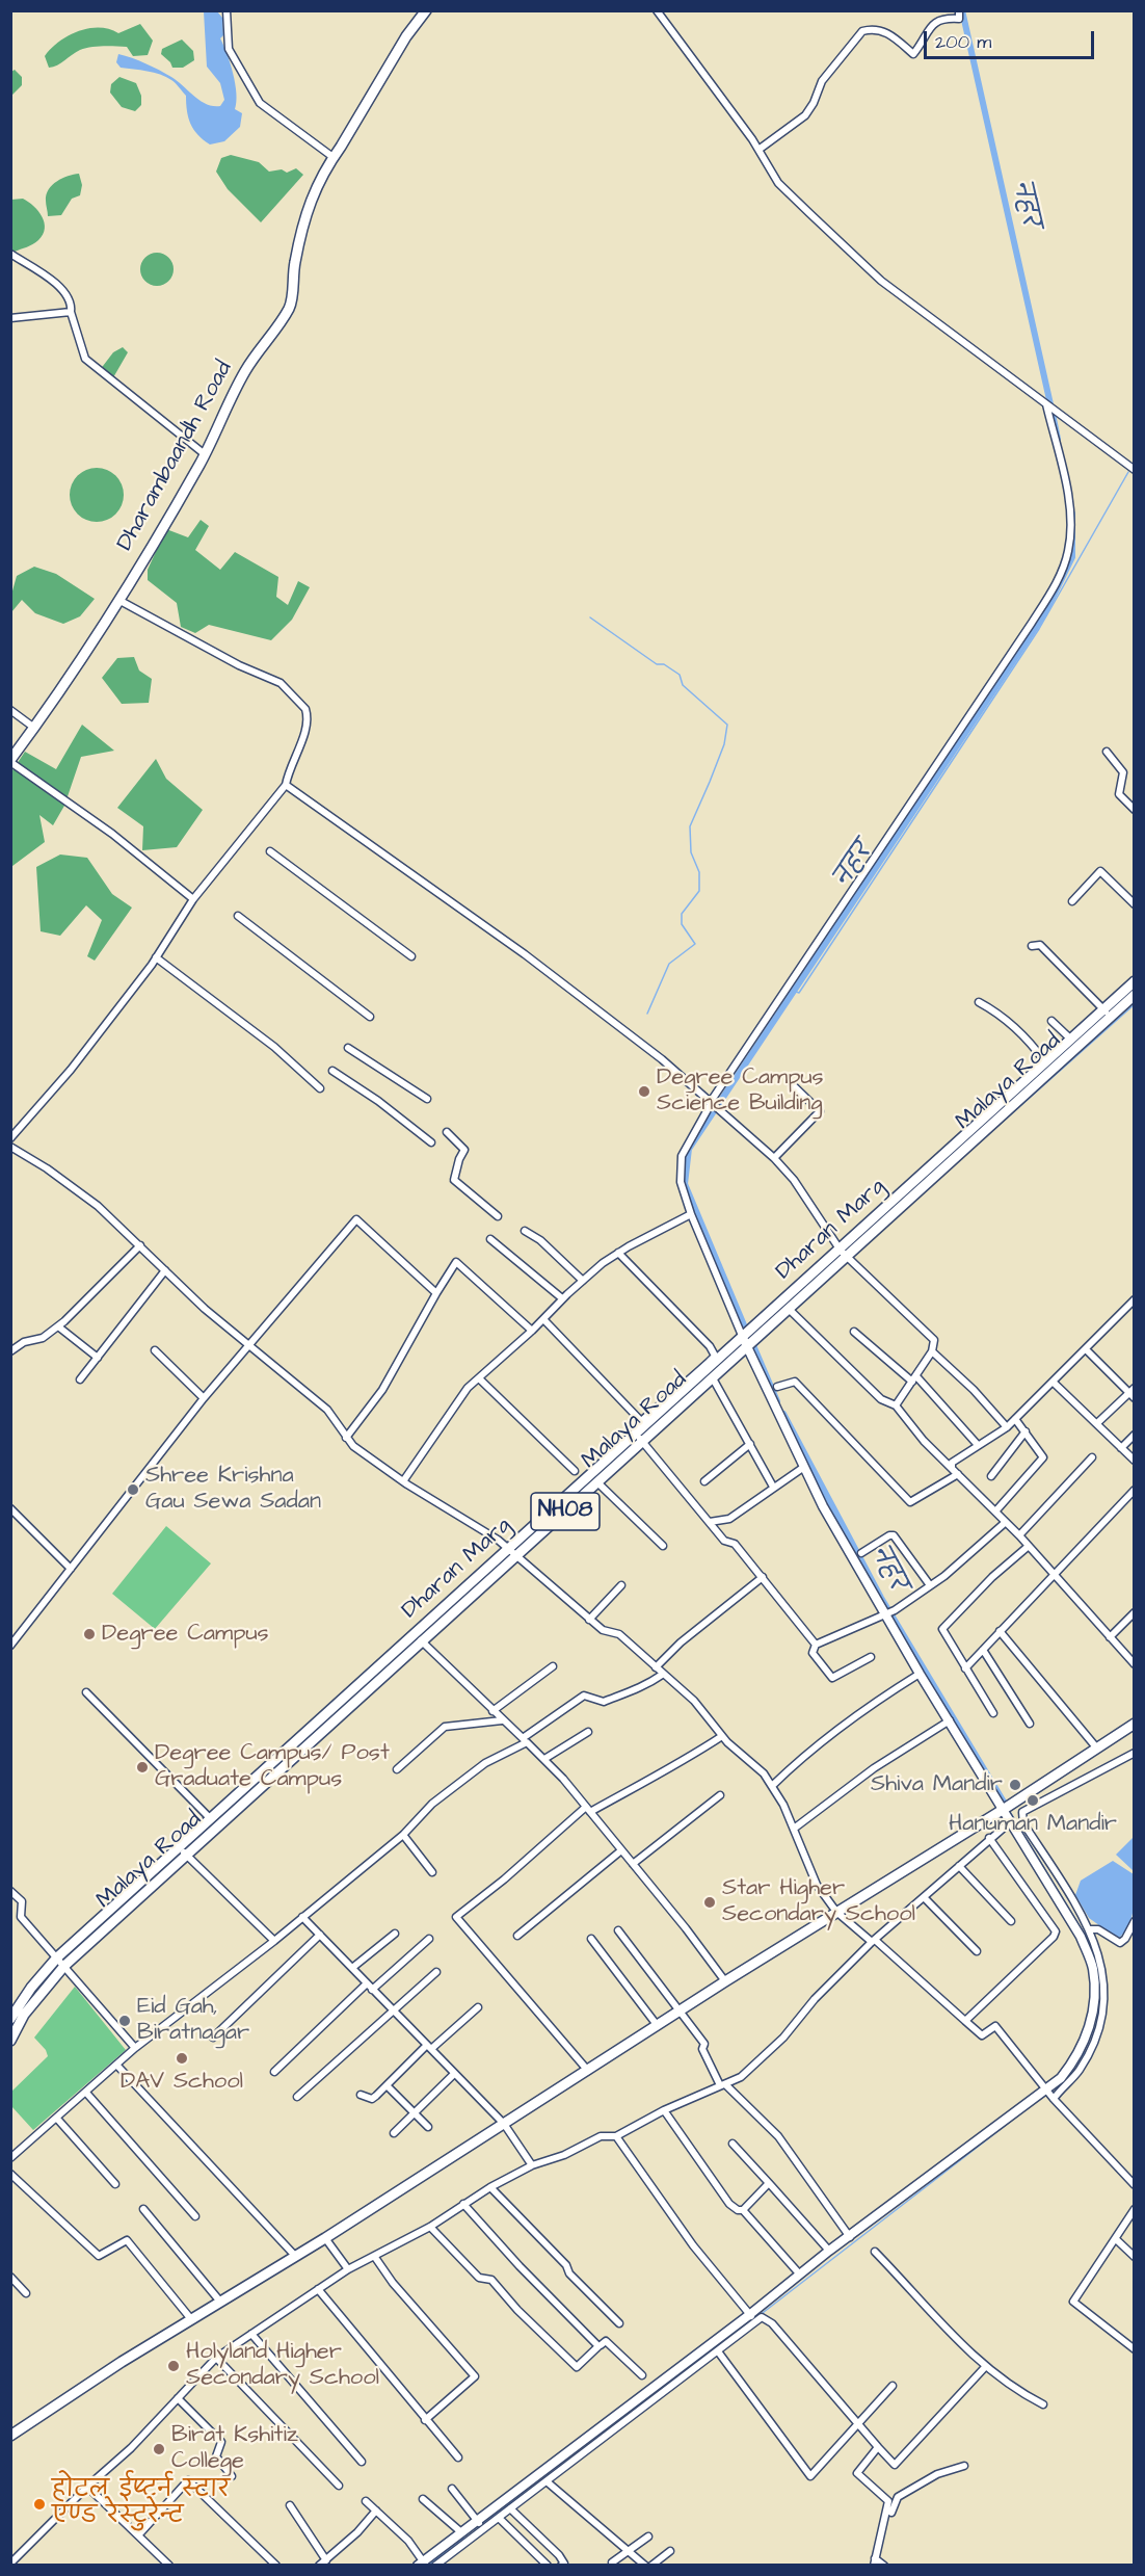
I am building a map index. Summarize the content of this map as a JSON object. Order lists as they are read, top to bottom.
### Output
{
  "streets": {
    "main road": [
      "Dharambaandh Road",
      "Malaya Road",
      "Dharan Marg",
      "NH08"
    ]
  },
  "crossings": [
    ["Malaya Road", "Dharan Marg"],
    ["Dharan Marg", "NH08"]
  ],
  "water": ["नहर"],
  "places": [
    "Degree Campus Science Building",
    "Shree Krishna Gau Sewa Sadan",
    "Degree Campus",
    "Degree Campus/ Post Graduate Campus",
    "Shiva Mandir",
    "Hanuman Mandir",
    "Star Higher Secondary School",
    "Eid Gah, Biratnagar",
    "DAV School",
    "Holyland Higher Secondary School",
    "Birat Kshitiz College",
    "होटल ईष्टर्न स्टार एण्ड रेस्टुरेन्ट"
  ],
  "scale_bar": "200 m"
}
